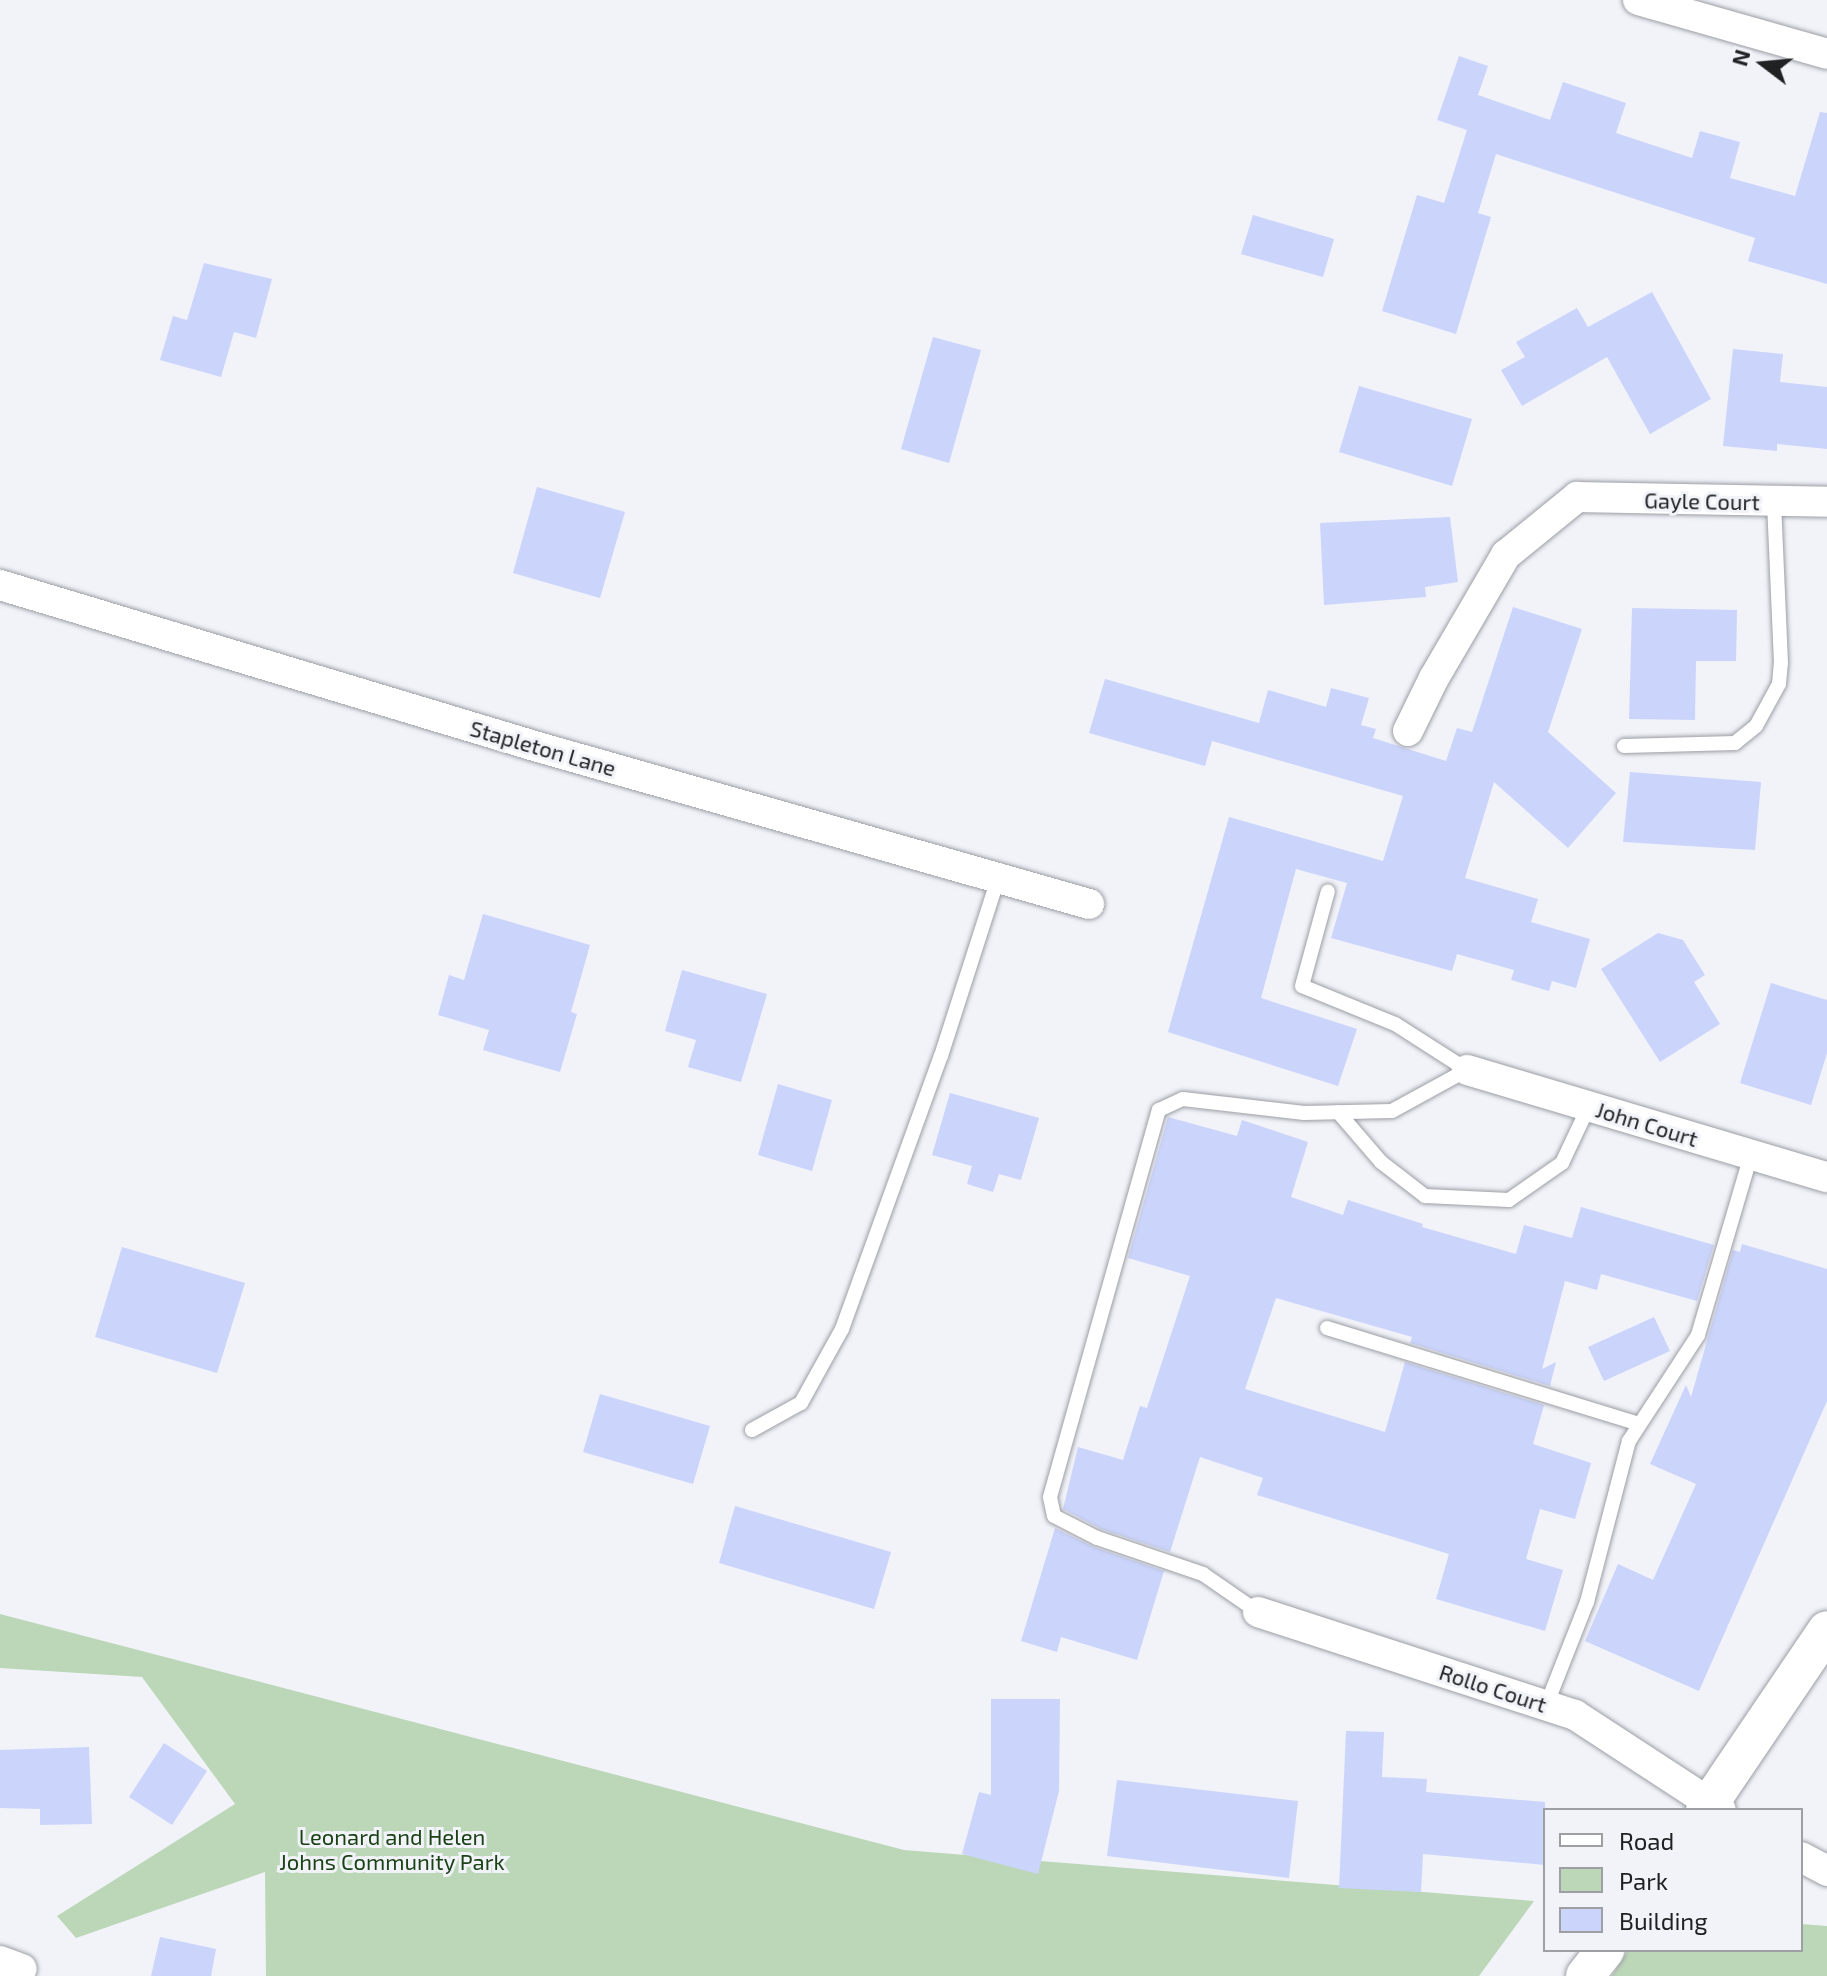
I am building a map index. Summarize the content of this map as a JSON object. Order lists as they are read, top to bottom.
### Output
{
  "streets": {
    "street": [
      "Gayle Court",
      "Stapleton Lane",
      "John Court",
      "Rollo Court"
    ]
  },
  "parks": ["Leonard and Helen Johns Community Park"],
  "legend": ["Road", "Park", "Building"],
  "north": "left"
}
